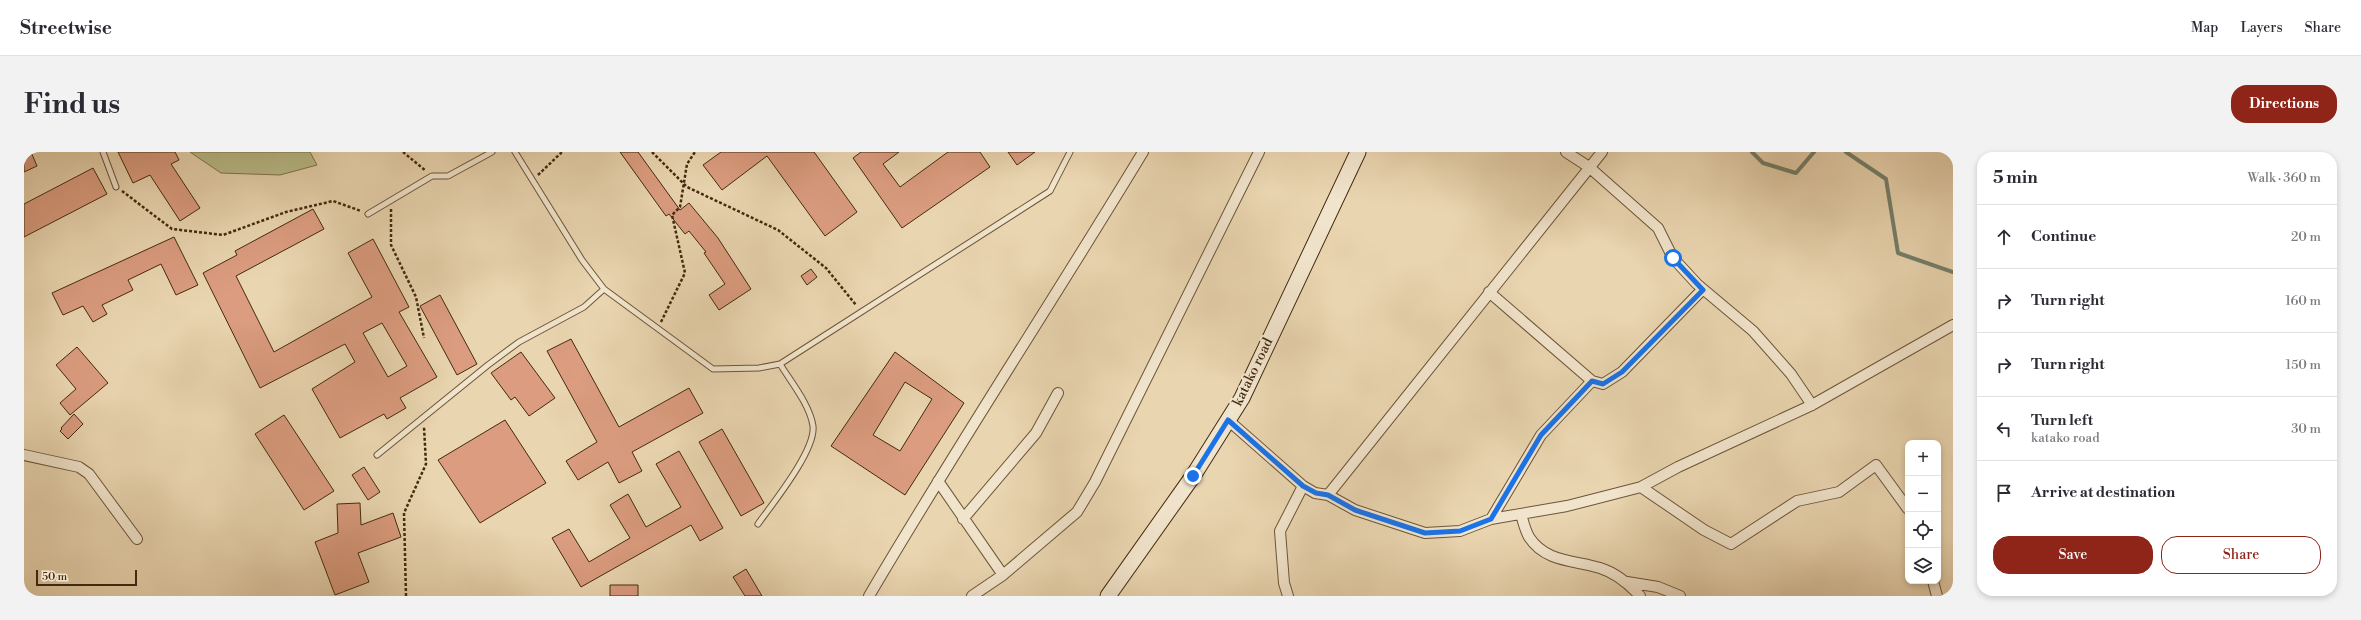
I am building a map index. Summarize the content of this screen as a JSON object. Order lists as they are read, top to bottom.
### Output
{
  "streets": {
    "street": ["katako road"]
  },
  "scale_bar": "50 m",
  "page": {
    "header": "Streetwise",
    "nav": ["Map", "Layers", "Share"],
    "buttons": [
      "Directions",
      ["Save", "Share"]
    ],
    "title": "Find us",
    "heading": ["5 min", "Walk · 360 m"],
    "list": [
      ["Continue", "20 m"],
      ["Turn right", "160 m"],
      ["Turn right", "150 m"],
      ["Turn left", "katako road", "30 m"],
      "Arrive at destination"
    ],
    "map_buttons": ["+", "−"],
    "scale": "50 m"
  }
}
